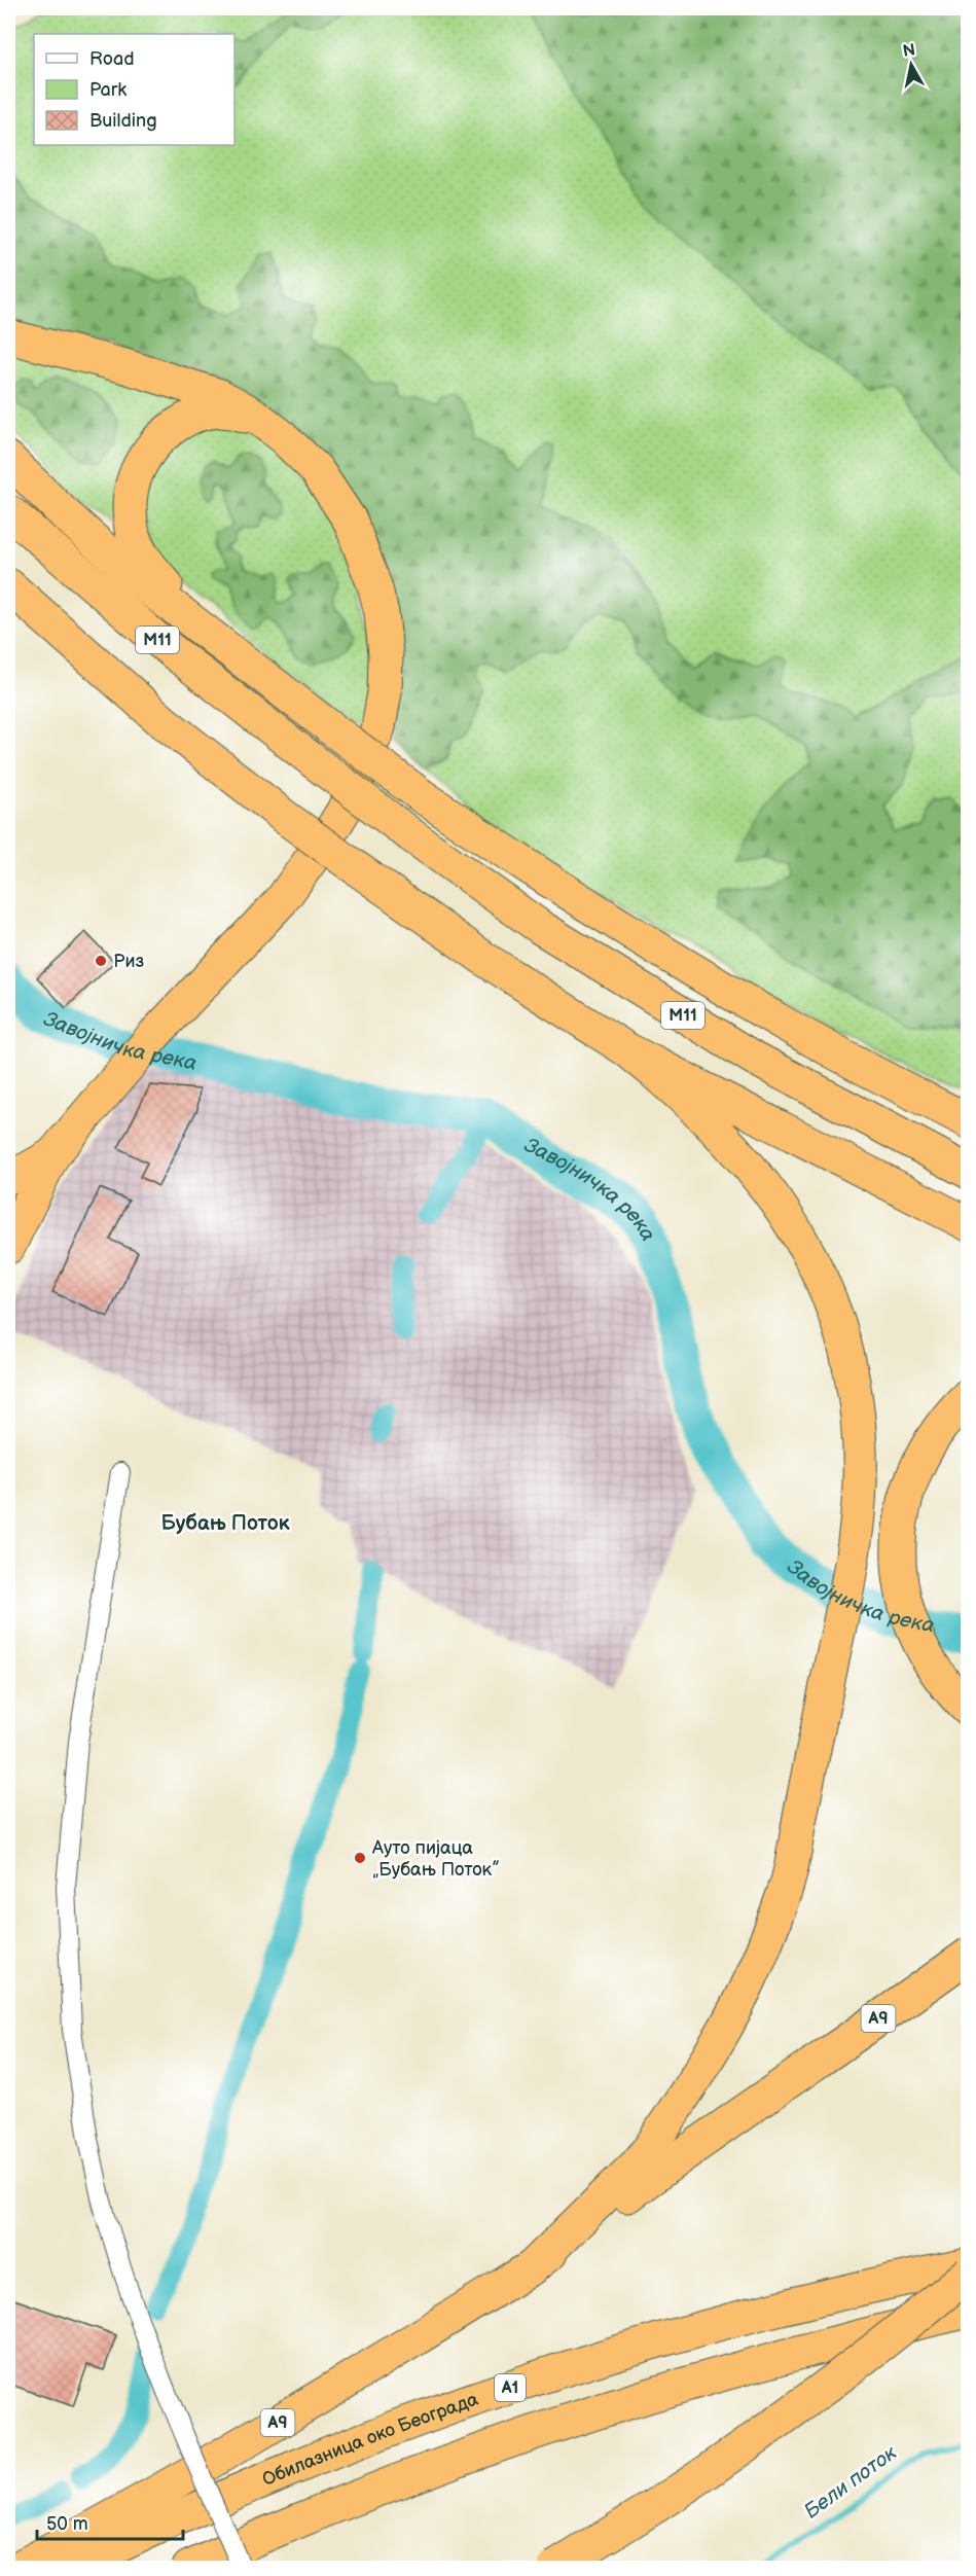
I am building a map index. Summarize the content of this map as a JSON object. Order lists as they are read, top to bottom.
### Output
{
  "streets": {
    "highway": [
      "M11",
      "A9",
      "A1",
      "Обилазница око Београда"
    ]
  },
  "districts": ["Бубањ Поток"],
  "water": ["Завојничка река", "Бели поток"],
  "places": ["Риз", "Ауто пијаца „Бубањ Поток”"],
  "legend": ["Road", "Park", "Building"],
  "scale_bar": "50 m",
  "north": "top"
}
